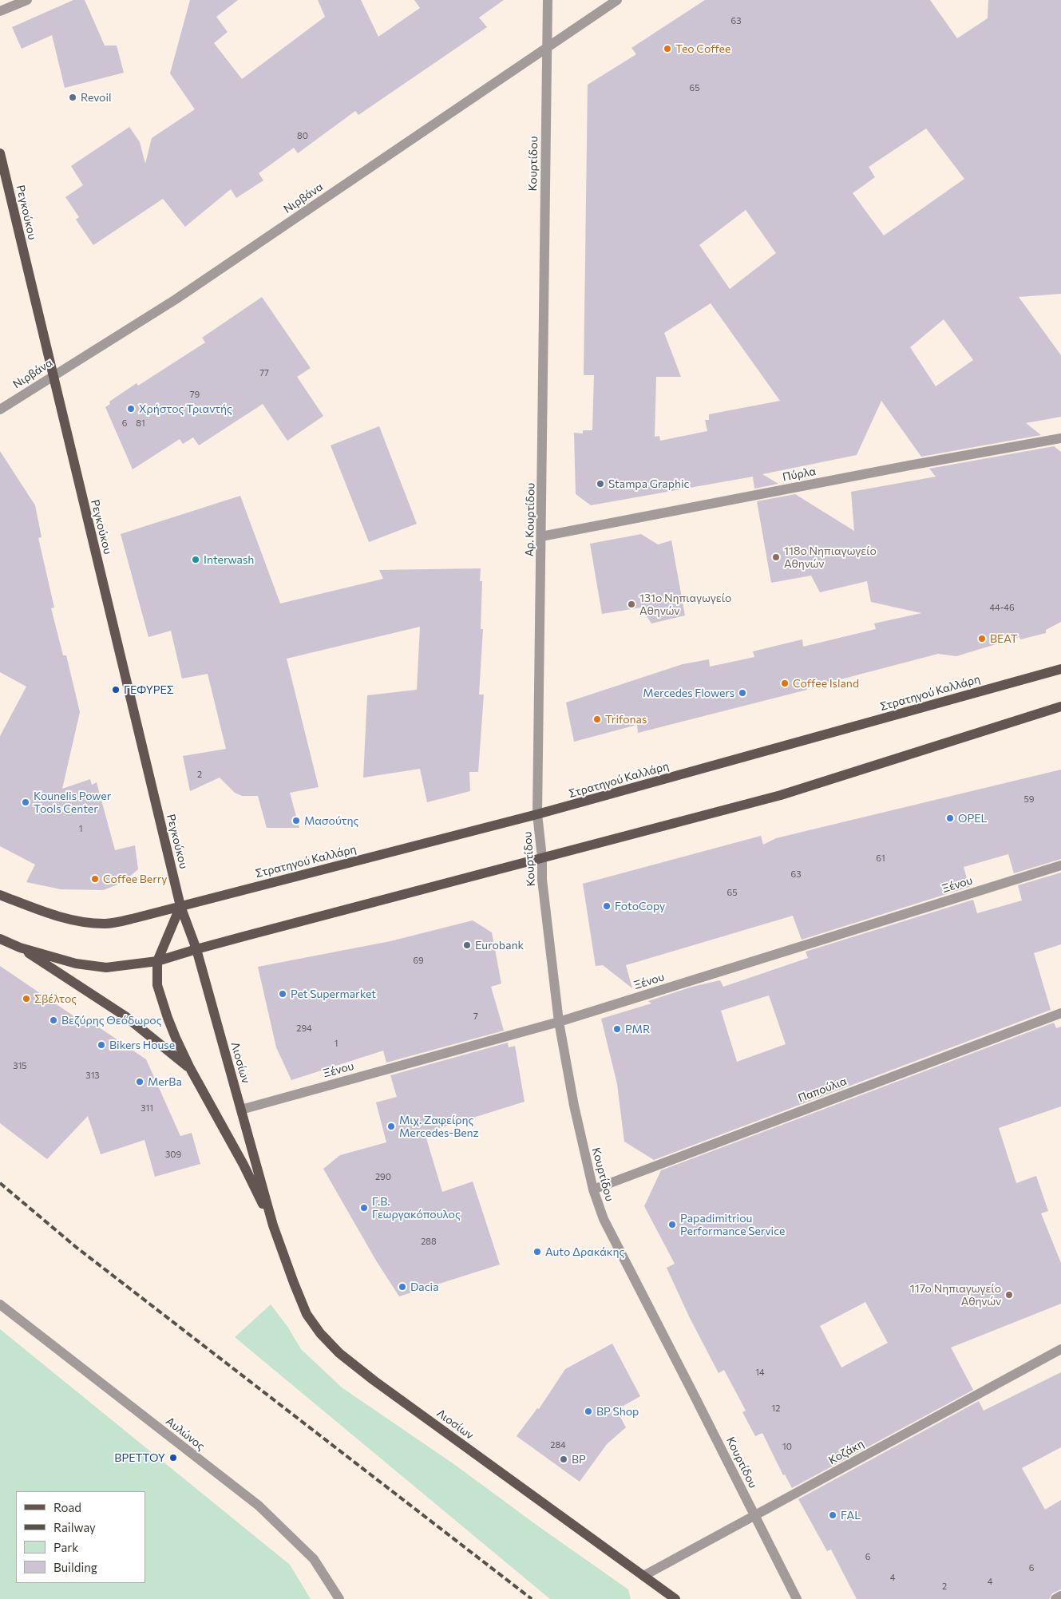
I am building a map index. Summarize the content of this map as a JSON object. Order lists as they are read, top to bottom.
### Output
{
  "streets": {
    "main road": ["Ρεγκούκου", "Στρατηγού Καλλάρη", "Λιοσίων"],
    "street": [
      "Κουρτίδου",
      "Νιρβάνα",
      "Πύρλα",
      "Αρ. Κουρτίδου",
      "Ξένου",
      "Παπούλια",
      "Αυλώνος",
      "Κοζάκη"
    ]
  },
  "crossings": [
    ["Κουρτίδου", "Νιρβάνα"],
    ["Κουρτίδου", "Αρ. Κουρτίδου"],
    ["Κουρτίδου", "Στρατηγού Καλλάρη"],
    ["Κουρτίδου", "Ξένου"],
    ["Κουρτίδου", "Παπούλια"],
    ["Κουρτίδου", "Κοζάκη"],
    ["Νιρβάνα", "Ρεγκούκου"],
    ["Ρεγκούκου", "Στρατηγού Καλλάρη"],
    ["Ρεγκούκου", "Λιοσίων"],
    ["Πύρλα", "Αρ. Κουρτίδου"],
    ["Στρατηγού Καλλάρη", "Λιοσίων"],
    ["Ξένου", "Λιοσίων"],
    ["Λιοσίων", "Κοζάκη"]
  ],
  "places": [
    "Teo Coffee",
    "Revoil",
    "Χρήστος Τριαντής",
    "Stampa Graphic",
    "118ο Νηπιαγωγείο Αθηνών",
    "Interwash",
    "131ο Νηπιαγωγείο Αθηνών",
    "ΒΕΑΤ",
    "Coffee Island",
    "ΓΕΦΥΡΕΣ",
    "Mercedes Flowers",
    "Trifonas",
    "Kounelis Power Tools Center",
    "OPEL",
    "Μασούτης",
    "Coffee Berry",
    "FotoCopy",
    "Eurobank",
    "Pet Supermarket",
    "Σβέλτος",
    "Βεζύρης Θεόδωρος",
    "PMR",
    "Bikers House",
    "MerBa",
    "Μιχ. Ζαφείρης Mercedes-Benz",
    "Γ.Β. Γεωργακόπουλος",
    "Papadimitriou Performance Service",
    "Auto Δρακάκης",
    "Dacia",
    "117ο Νηπιαγωγείο Αθηνών",
    "BP Shop",
    "ΒΡΕΤΤΟΥ",
    "BP",
    "FAL"
  ],
  "house_numbers": [
    "63",
    "65",
    "80",
    "77",
    "79",
    "6",
    "81",
    "44-46",
    "2",
    "59",
    "1",
    "61",
    "63",
    "65",
    "69",
    "7",
    "294",
    "1",
    "315",
    "313",
    "311",
    "309",
    "290",
    "288",
    "14",
    "12",
    "284",
    "10",
    "6",
    "6",
    "4",
    "4",
    "2"
  ],
  "legend": [
    "Road",
    "Railway",
    "Park",
    "Building"
  ]
}
